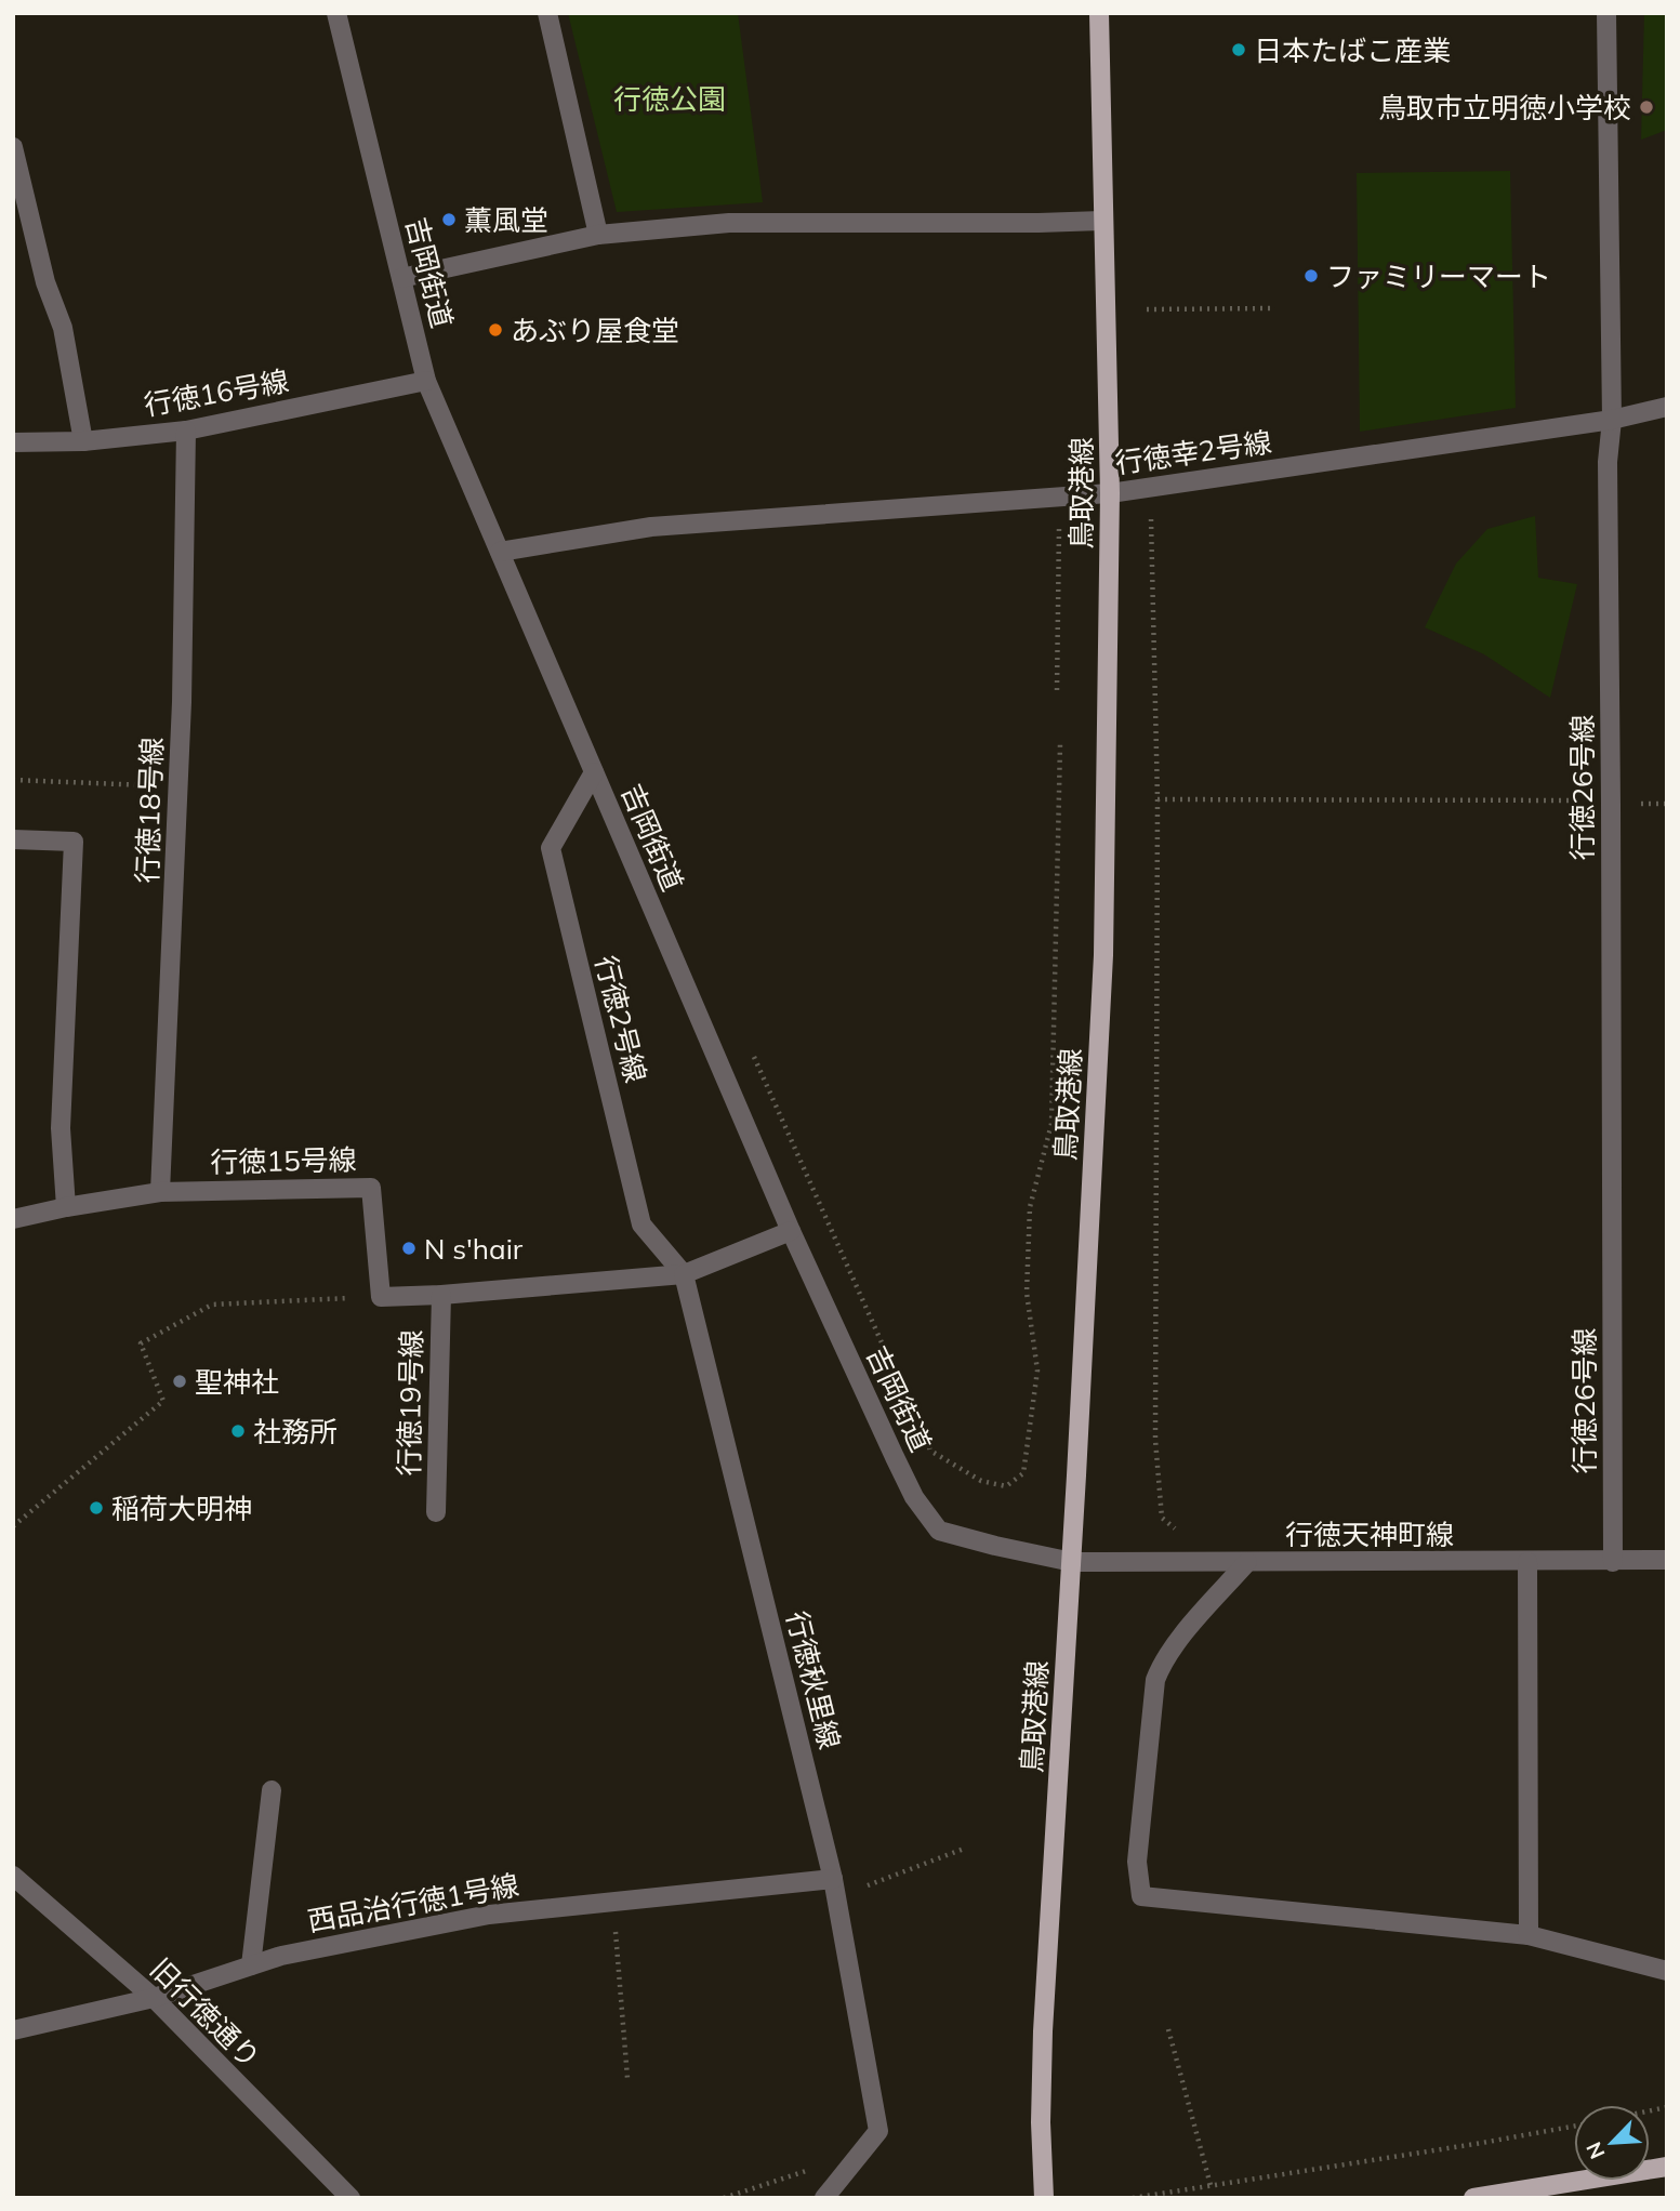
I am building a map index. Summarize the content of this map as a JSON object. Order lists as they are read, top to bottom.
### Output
{
  "streets": {
    "main road": ["鳥取港線"],
    "street": [
      "吉岡街道",
      "行徳16号線",
      "行徳幸2号線",
      "行徳26号線",
      "行徳18号線",
      "行徳2号線",
      "行徳15号線",
      "行徳19号線",
      "行徳天神町線",
      "行徳秋里線",
      "西品治行徳1号線",
      "旧行徳通り"
    ]
  },
  "crossings": [
    ["吉岡街道", "行徳16号線"],
    ["吉岡街道", "行徳幸2号線"],
    ["吉岡街道", "鳥取港線"],
    ["吉岡街道", "行徳2号線"],
    ["吉岡街道", "行徳天神町線"],
    ["行徳16号線", "行徳18号線"],
    ["行徳幸2号線", "鳥取港線"],
    ["行徳幸2号線", "行徳26号線"],
    ["鳥取港線", "行徳天神町線"],
    ["行徳26号線", "行徳天神町線"],
    ["行徳18号線", "行徳15号線"],
    ["行徳2号線", "行徳秋里線"],
    ["行徳秋里線", "西品治行徳1号線"],
    ["西品治行徳1号線", "旧行徳通り"]
  ],
  "parks": ["行徳公園"],
  "places": [
    "日本たばこ産業",
    "鳥取市立明徳小学校",
    "薫風堂",
    "ファミリーマート",
    "あぶり屋食堂",
    "N s'hair",
    "聖神社",
    "社務所",
    "稲荷大明神"
  ],
  "north": "bottom left"
}
